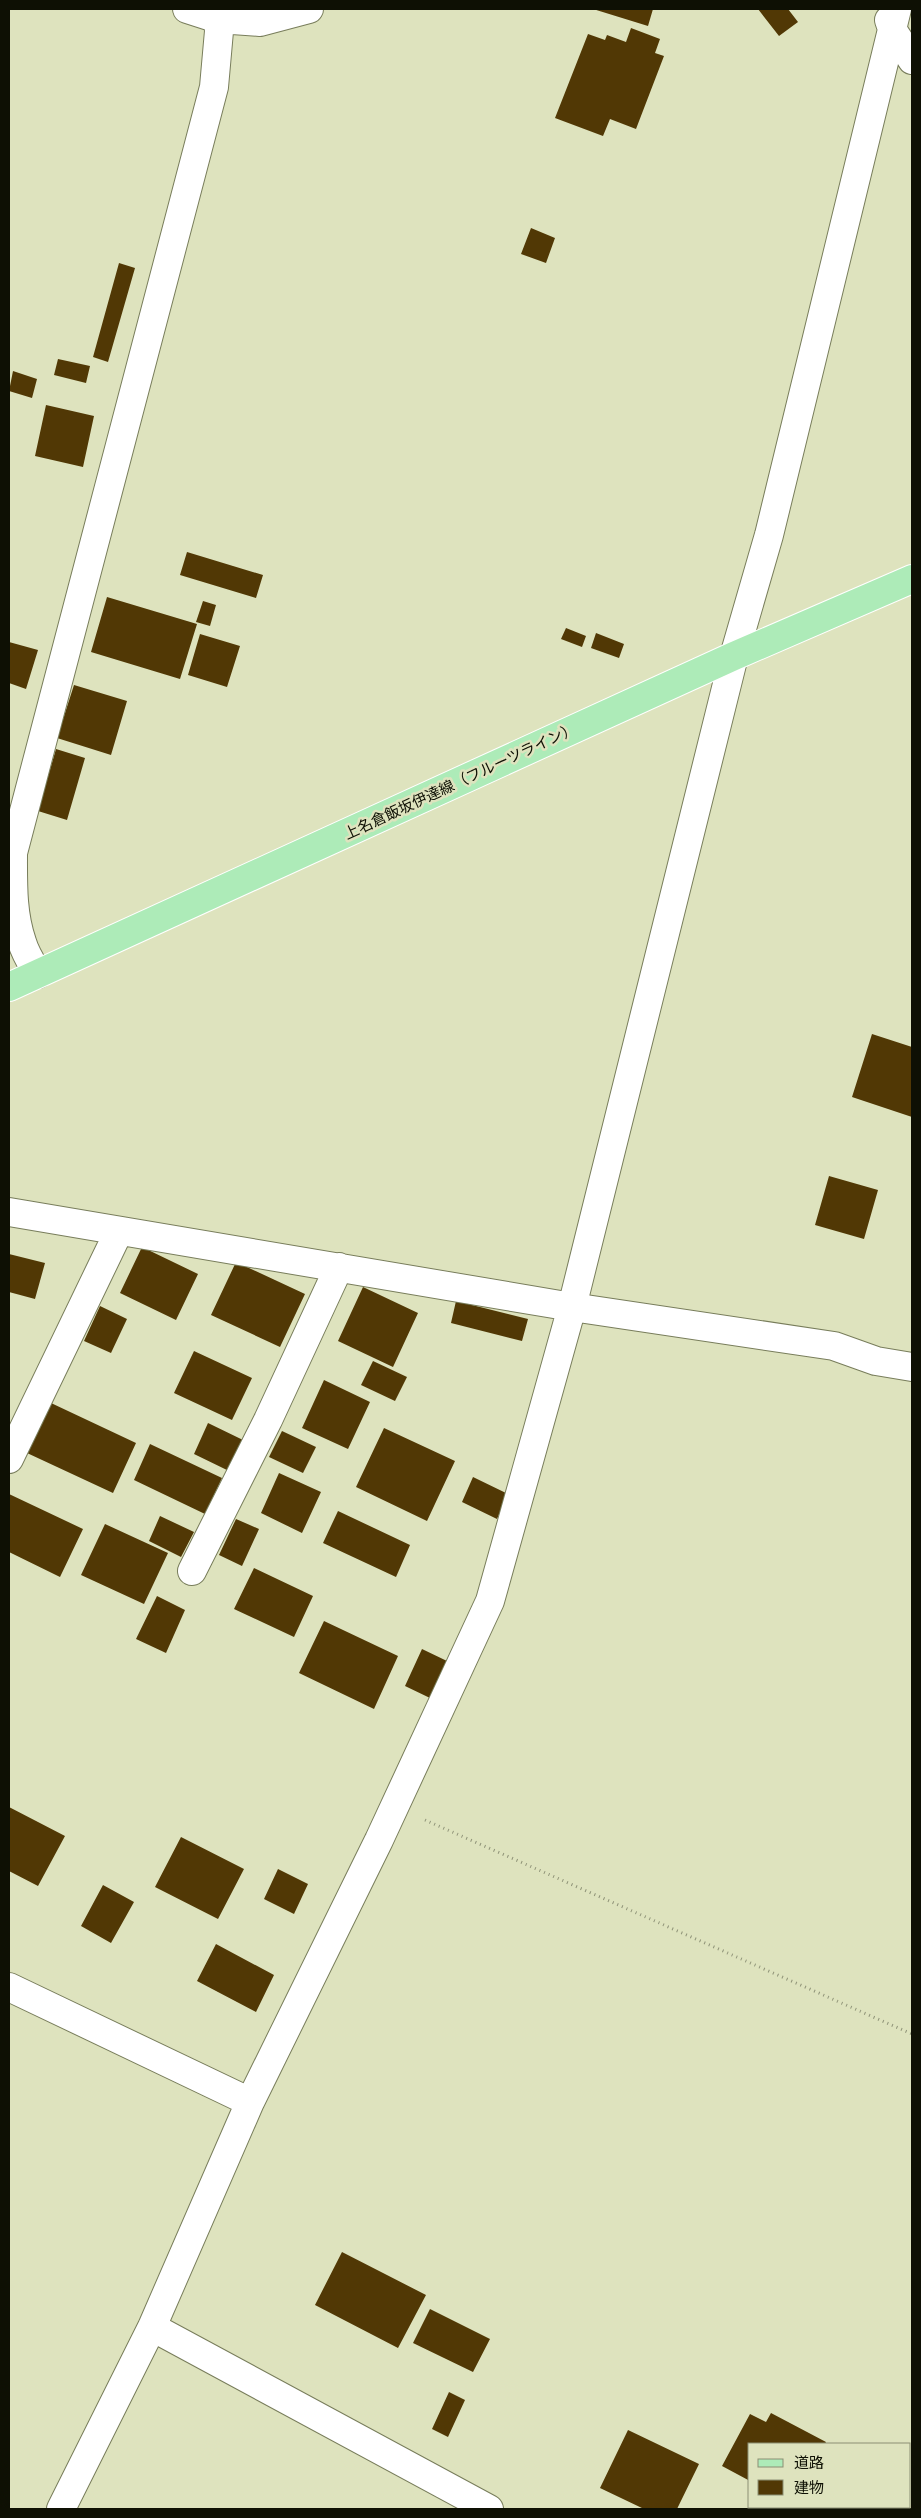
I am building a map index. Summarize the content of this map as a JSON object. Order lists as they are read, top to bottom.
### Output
{
  "streets": {
    "main road": ["上名倉飯坂伊達線（フルーツライン）"]
  },
  "legend": ["道路", "建物"]
}
